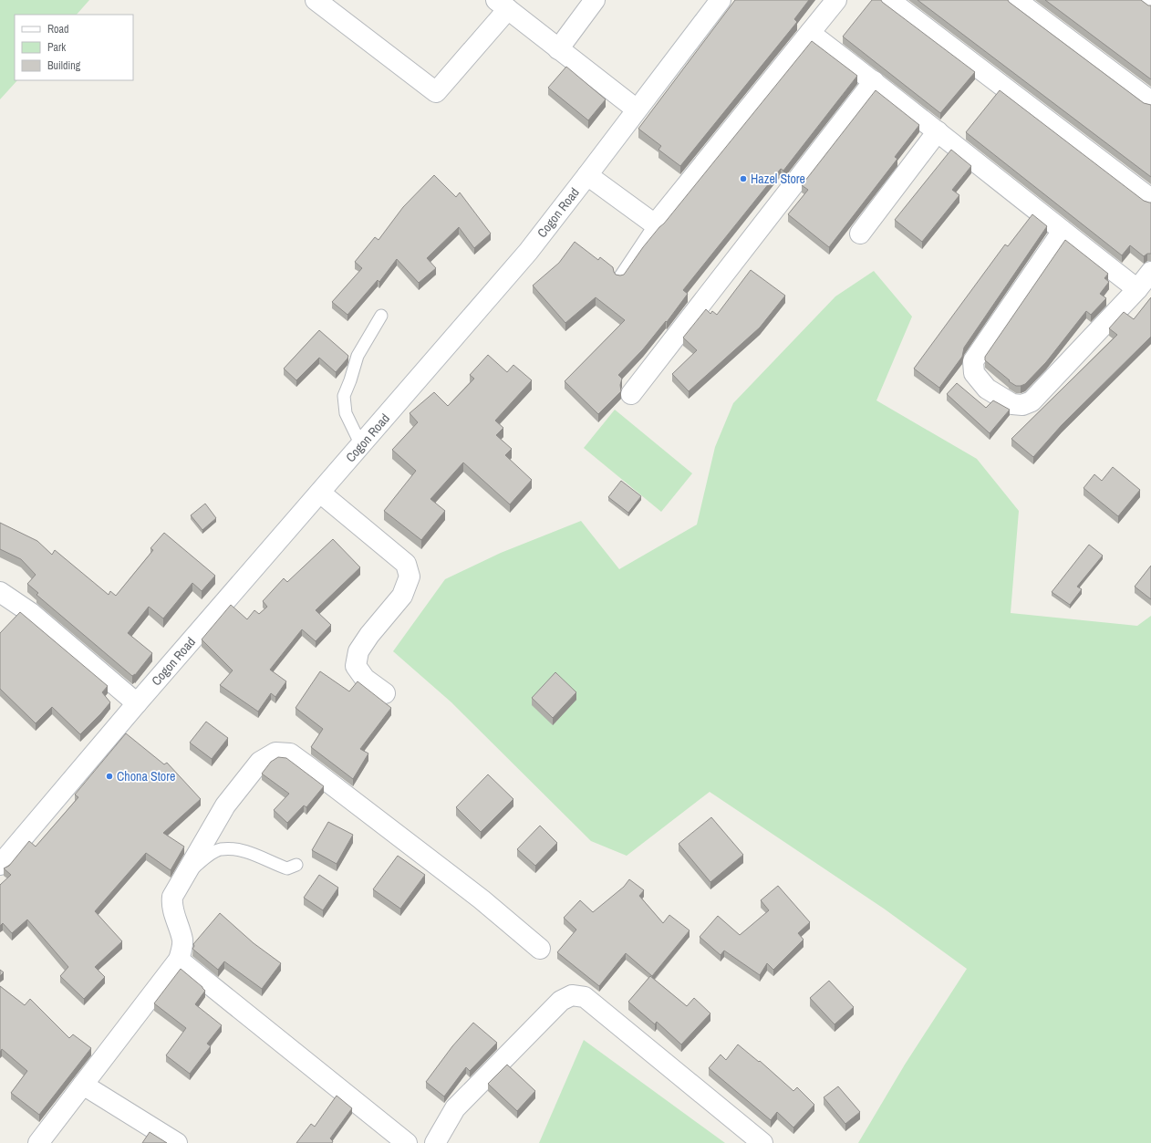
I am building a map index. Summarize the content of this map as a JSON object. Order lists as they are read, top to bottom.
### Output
{
  "streets": {
    "street": ["Cogon Road"]
  },
  "places": ["Hazel Store", "Chona Store"],
  "legend": ["Road", "Park", "Building"]
}
